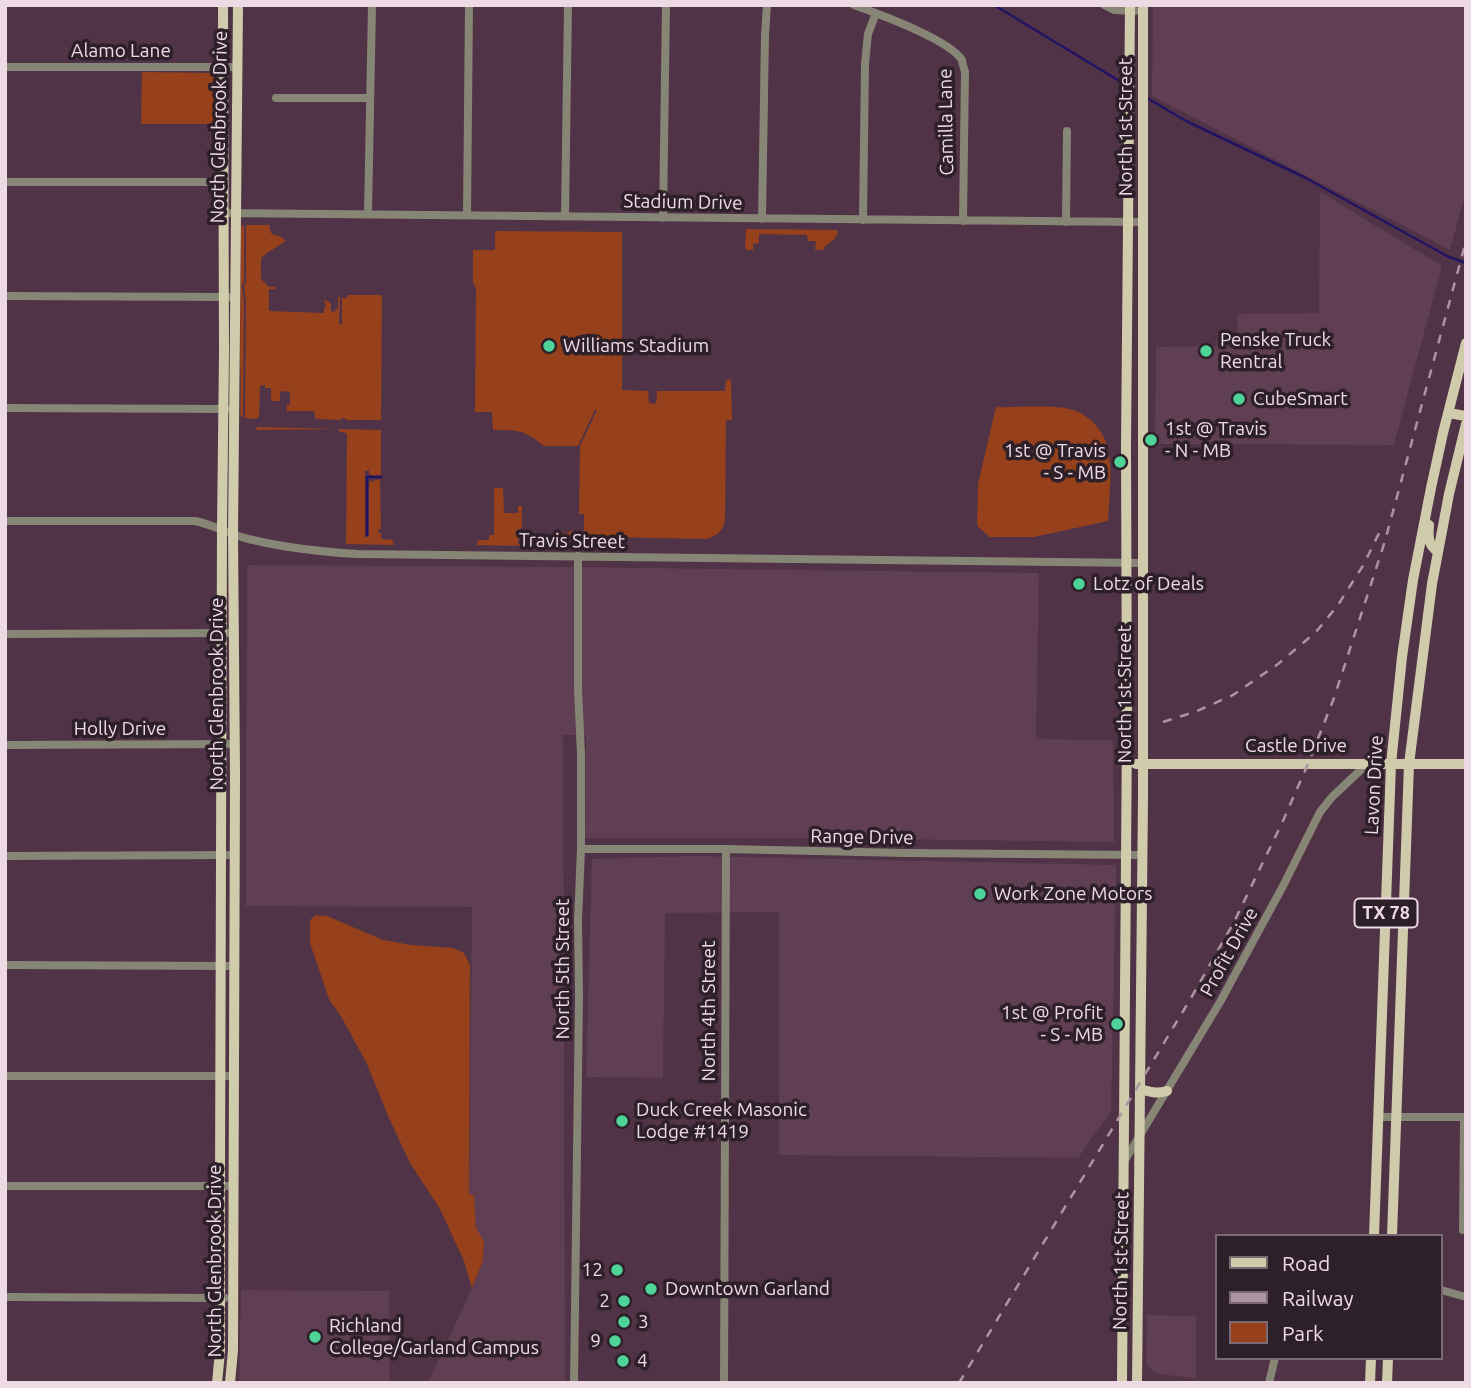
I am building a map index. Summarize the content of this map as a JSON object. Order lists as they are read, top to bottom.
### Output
{
  "streets": {
    "main road": [
      "North Glenbrook Drive",
      "North 1st Street",
      "Castle Drive",
      "Lavon Drive",
      "TX 78"
    ],
    "street": [
      "Alamo Lane",
      "Camilla Lane",
      "Stadium Drive",
      "Travis Street",
      "Holly Drive",
      "Range Drive",
      "Profit Drive",
      "North 5th Street",
      "North 4th Street"
    ]
  },
  "crossings": [
    ["Alamo Lane", "North Glenbrook Drive"],
    ["Camilla Lane", "Stadium Drive"],
    ["North Glenbrook Drive", "Stadium Drive"],
    ["North Glenbrook Drive", "Travis Street"],
    ["North Glenbrook Drive", "Holly Drive"],
    ["North 1st Street", "Stadium Drive"],
    ["North 1st Street", "Travis Street"],
    ["North 1st Street", "Castle Drive"],
    ["North 1st Street", "Range Drive"],
    ["North 1st Street", "Profit Drive"],
    ["Travis Street", "North 5th Street"],
    ["Castle Drive", "Lavon Drive"],
    ["Castle Drive", "Profit Drive"],
    ["Range Drive", "North 5th Street"],
    ["Range Drive", "North 4th Street"]
  ],
  "places": [
    "Williams Stadium",
    "Penske Truck Rentral",
    "CubeSmart",
    "1st @ Travis - N - MB",
    "1st @ Travis - S - MB",
    "Lotz of Deals",
    "Work Zone Motors",
    "1st @ Profit - S - MB",
    "Duck Creek Masonic Lodge #1419",
    "12",
    "Downtown Garland",
    "2",
    "3",
    "Richland College/Garland Campus",
    "9",
    "4"
  ],
  "legend": ["Road", "Railway", "Park"]
}
